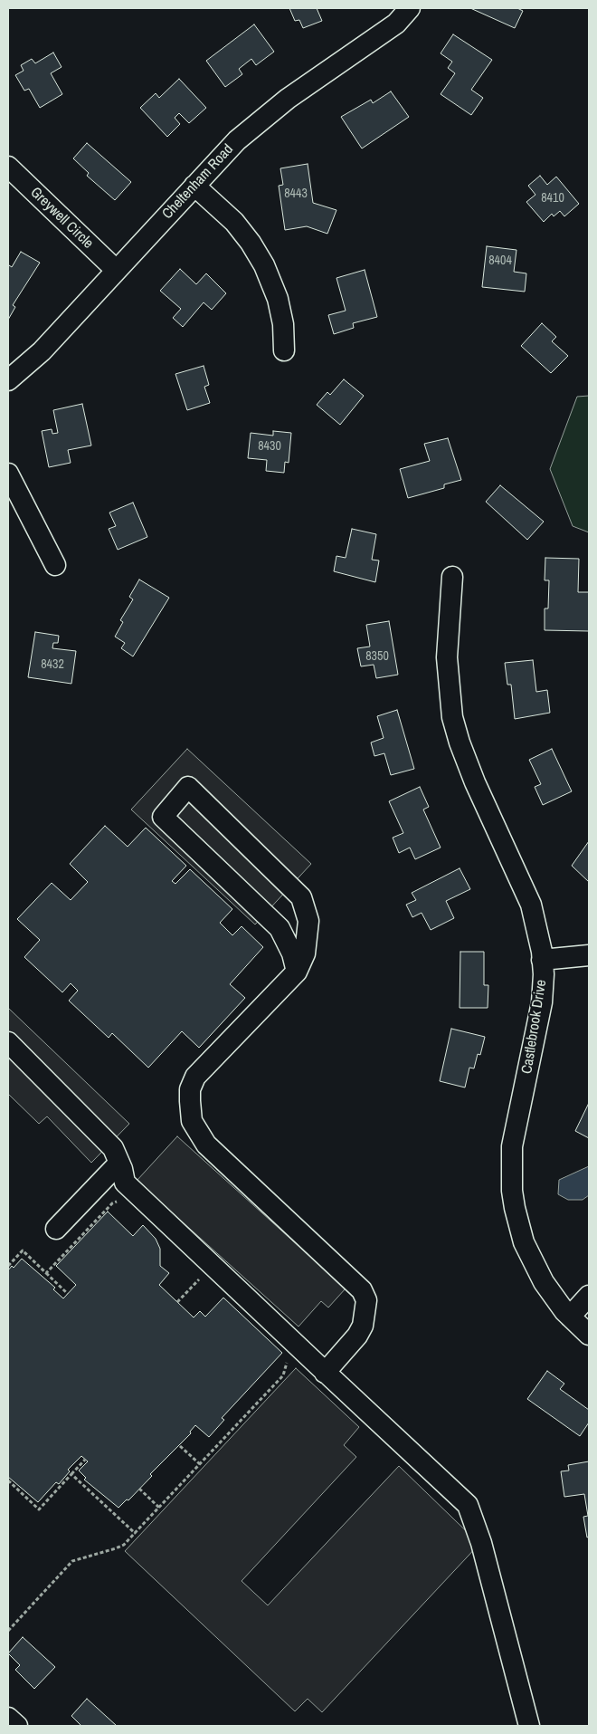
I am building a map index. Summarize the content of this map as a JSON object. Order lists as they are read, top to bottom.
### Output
{
  "streets": {
    "street": ["Cheltenham Road", "Greywell Circle", "Castlebrook Drive"]
  },
  "crossings": [
    ["Cheltenham Road", "Greywell Circle"]
  ],
  "house_numbers": [
    "8443",
    "8410",
    "8404",
    "8430",
    "8350",
    "8432"
  ]
}
